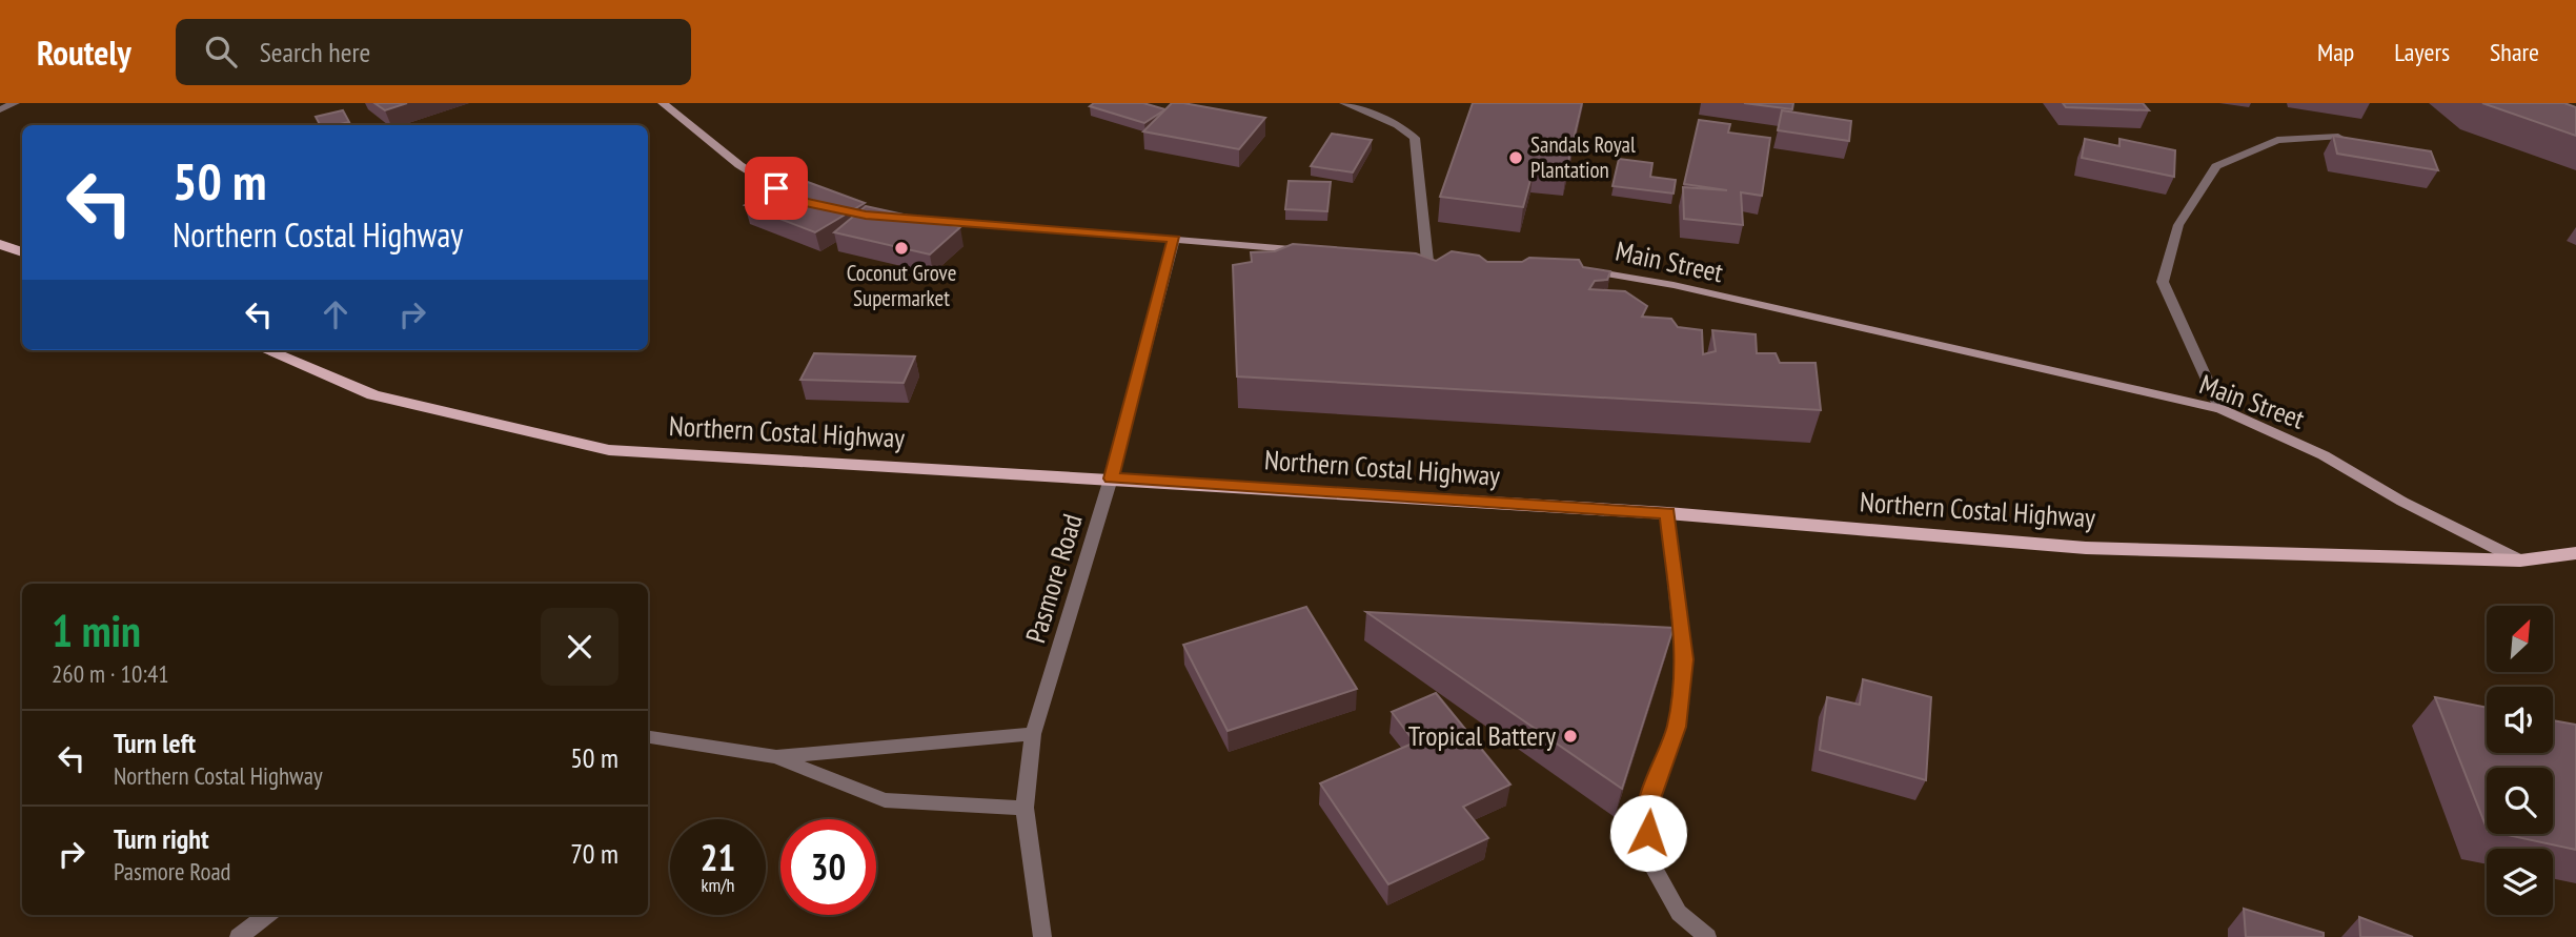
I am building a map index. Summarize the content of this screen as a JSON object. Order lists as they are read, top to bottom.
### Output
{
  "streets": {
    "main road": ["Northern Costal Highway"],
    "street": ["Main Street", "Pasmore Road"]
  },
  "crossings": [
    ["Main Street", "Northern Costal Highway"],
    ["Northern Costal Highway", "Pasmore Road"]
  ],
  "places": ["Sandals Royal Plantation", "Coconut Grove Supermarket", "Tropical Battery"],
  "north": "top right",
  "page": {
    "header": "Routely",
    "search": "Search here",
    "nav": ["Map", "Layers", "Share"],
    "turn": ["50 m", "Northern Costal Highway"],
    "heading": ["1 min", "260 m · 10:41"],
    "list": [
      {
        "name": "Turn left",
        "note": "Northern Costal Highway",
        "value": "50 m"
      },
      {
        "name": "Turn right",
        "note": "Pasmore Road",
        "value": "70 m"
      }
    ],
    "speed": "21 km/h",
    "limit": "30"
  }
}
